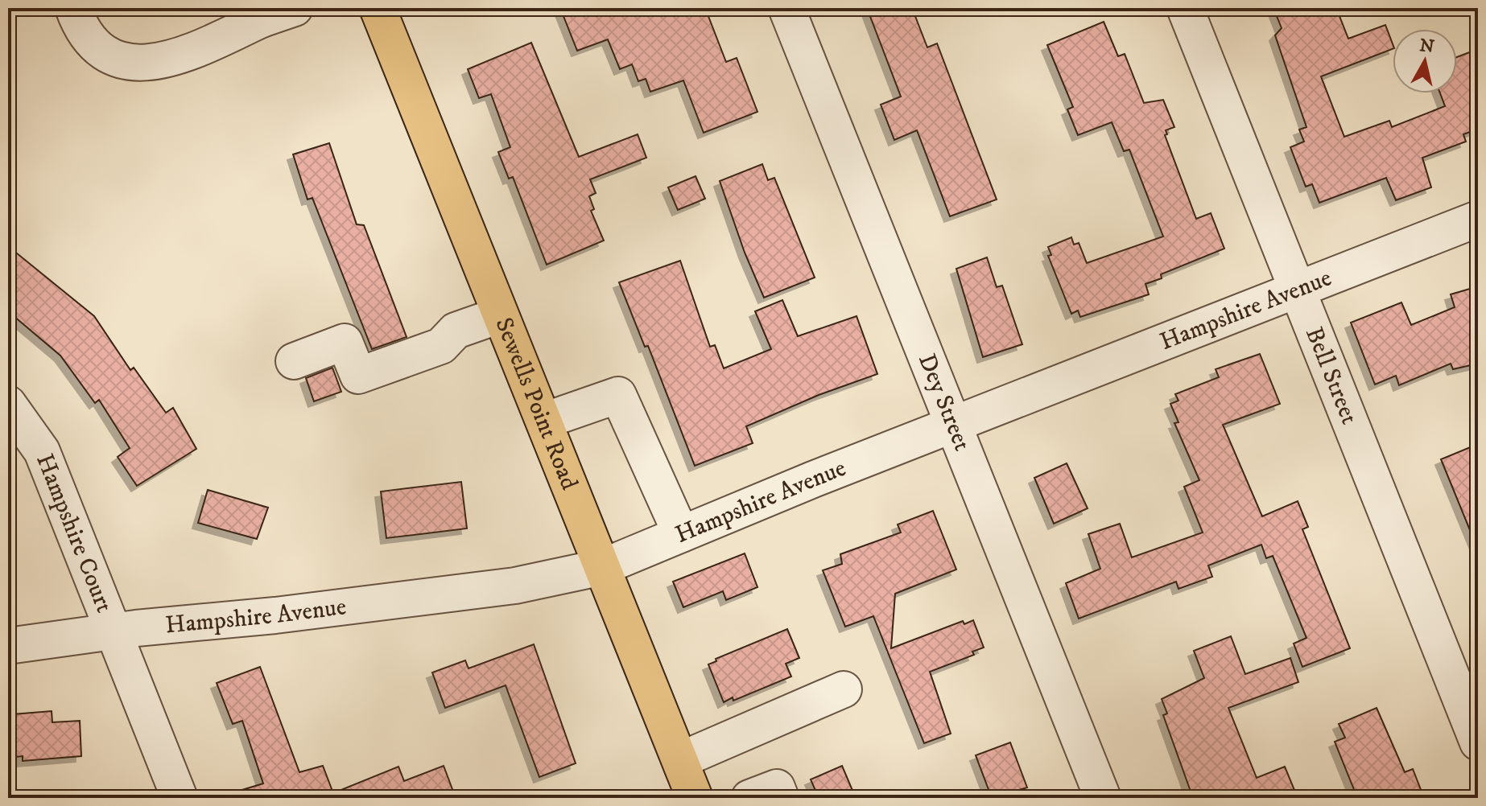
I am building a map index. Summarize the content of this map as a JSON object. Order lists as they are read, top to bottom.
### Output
{
  "streets": {
    "main road": ["Sewells Point Road"],
    "street": [
      "Hampshire Avenue",
      "Bell Street",
      "Dey Street",
      "Hampshire Court"
    ]
  },
  "crossings": [
    ["Hampshire Avenue", "Bell Street"],
    ["Hampshire Avenue", "Dey Street"],
    ["Hampshire Avenue", "Sewells Point Road"],
    ["Hampshire Avenue", "Hampshire Court"]
  ],
  "north": "top"
}
